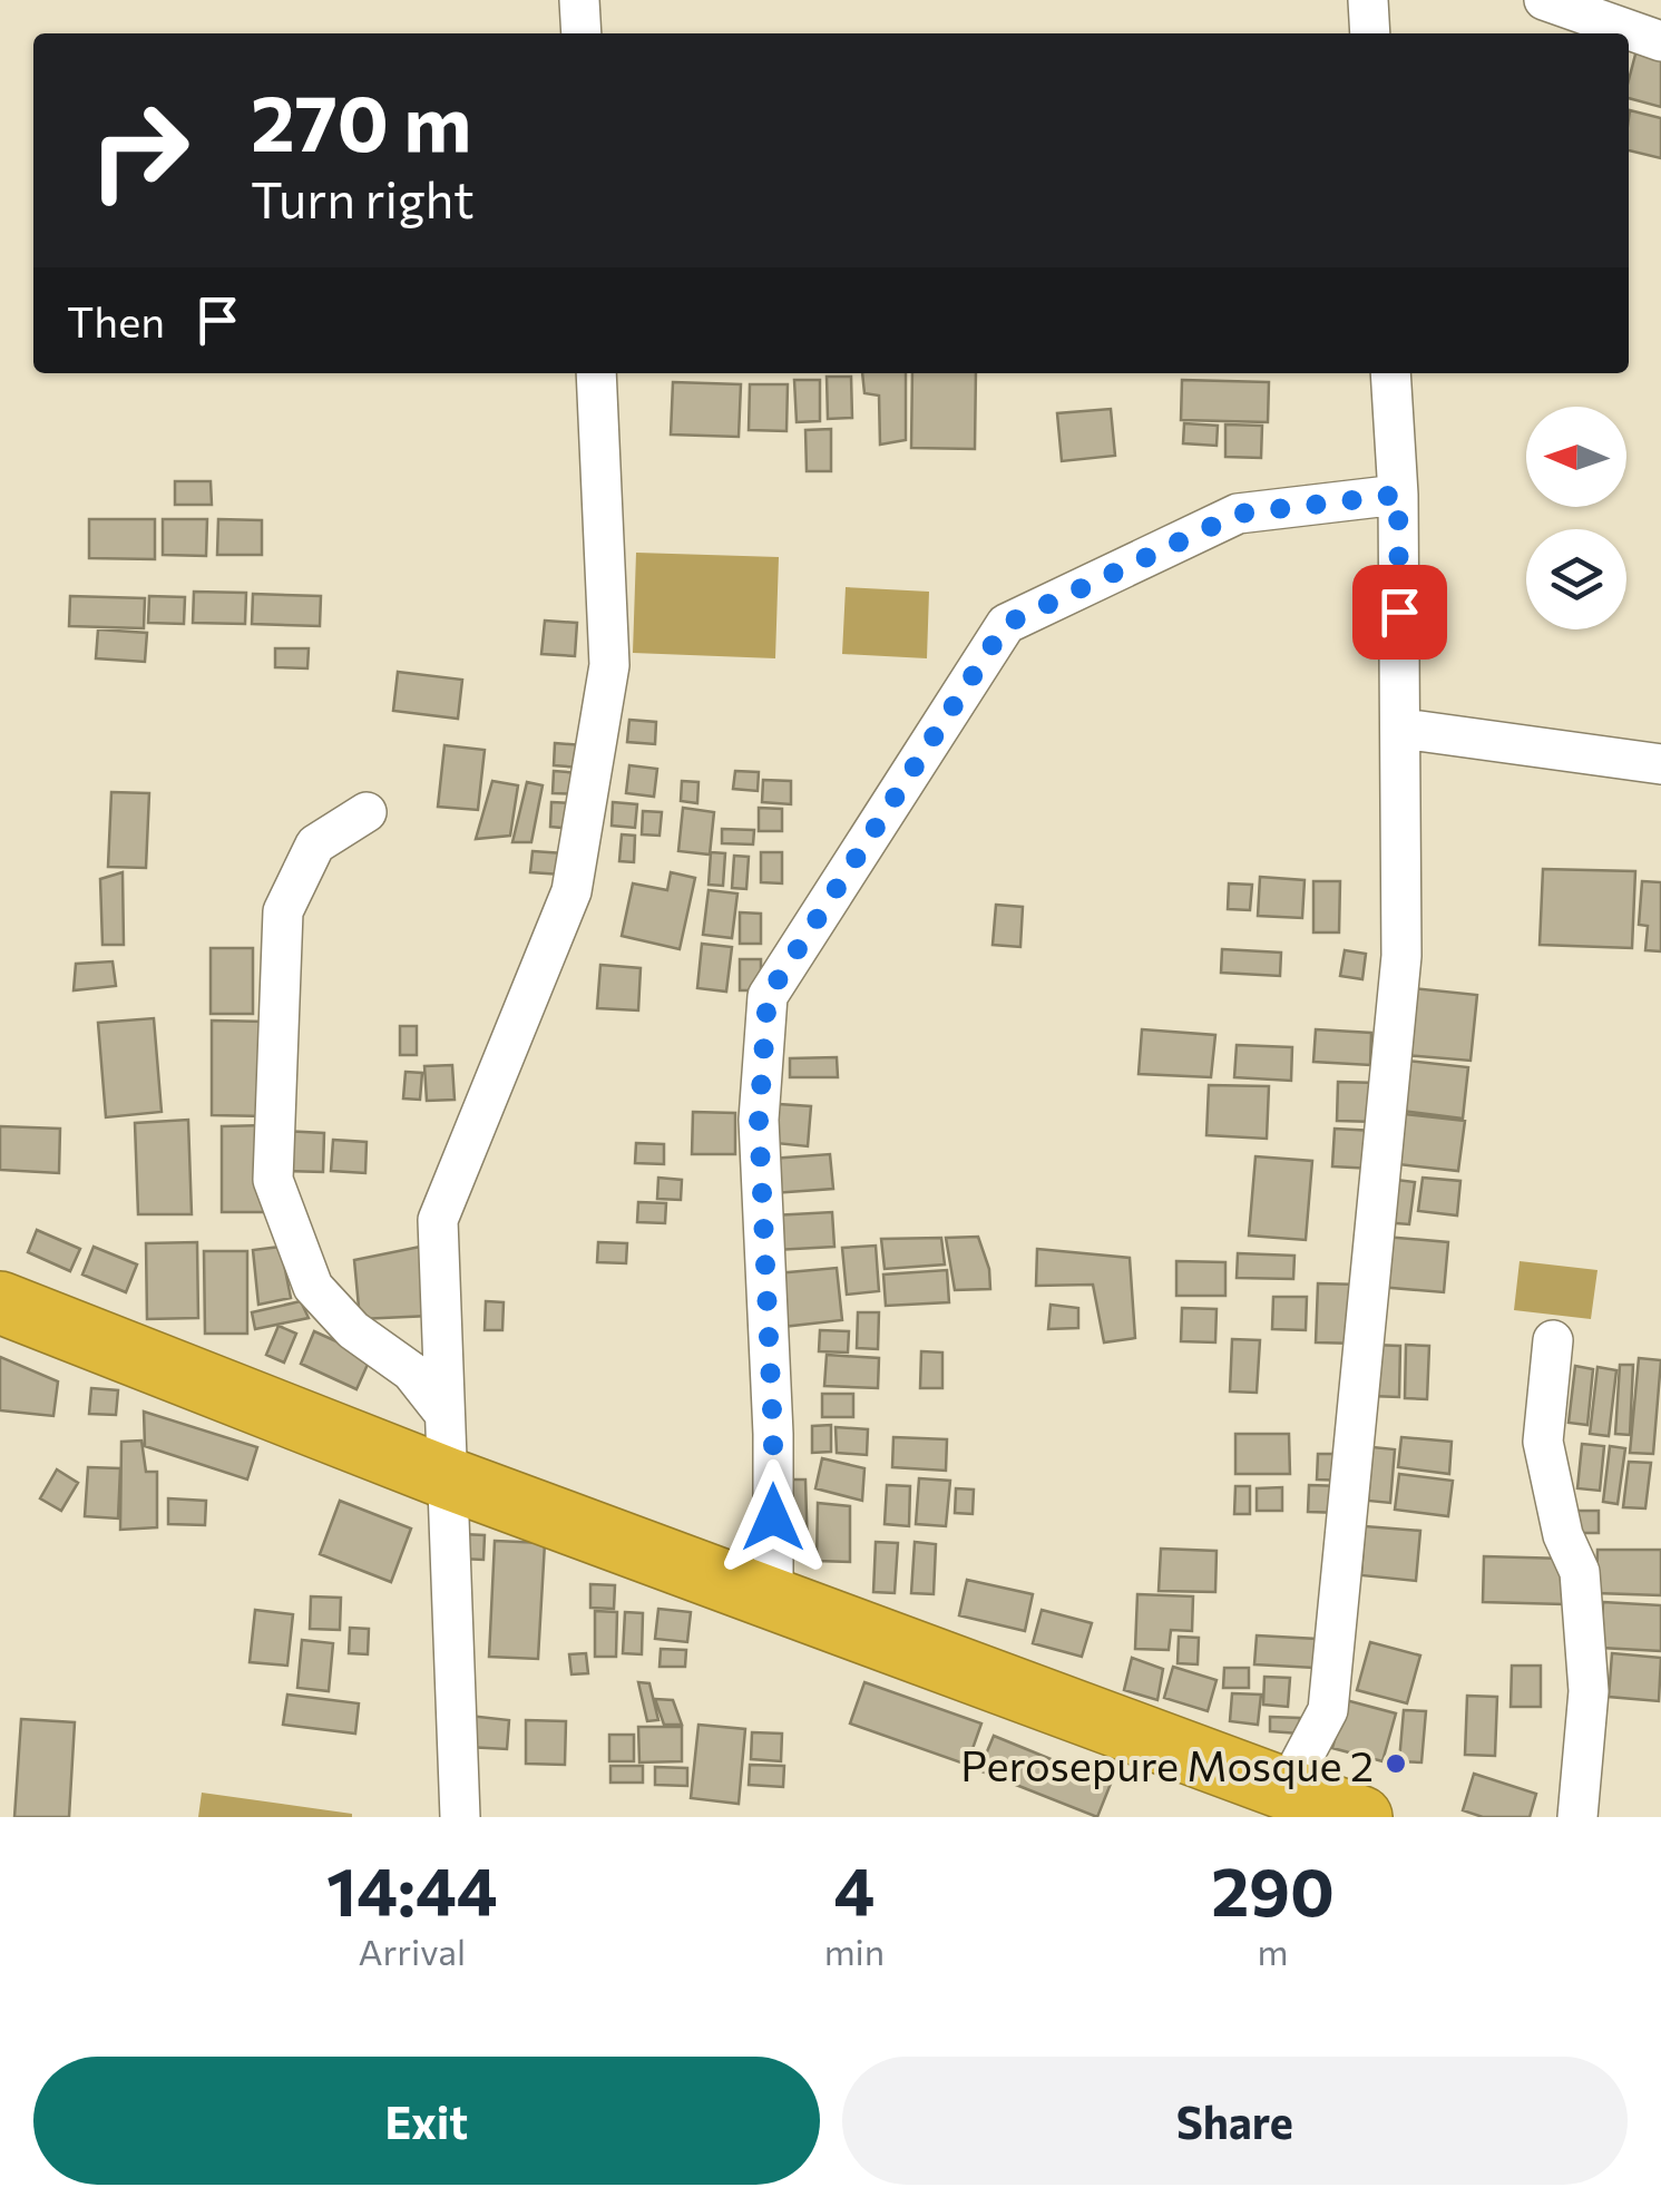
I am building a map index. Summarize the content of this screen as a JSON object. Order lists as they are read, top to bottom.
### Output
{
  "places": ["Perosepure Mosque 2"],
  "north": "left",
  "page": {
    "turn": ["270 m", "Turn right"],
    "then": "Then",
    "eta": [
      "14:44",
      "Arrival",
      "4",
      "min",
      "290",
      "m"
    ],
    "buttons": ["Exit", "Share"]
  }
}
